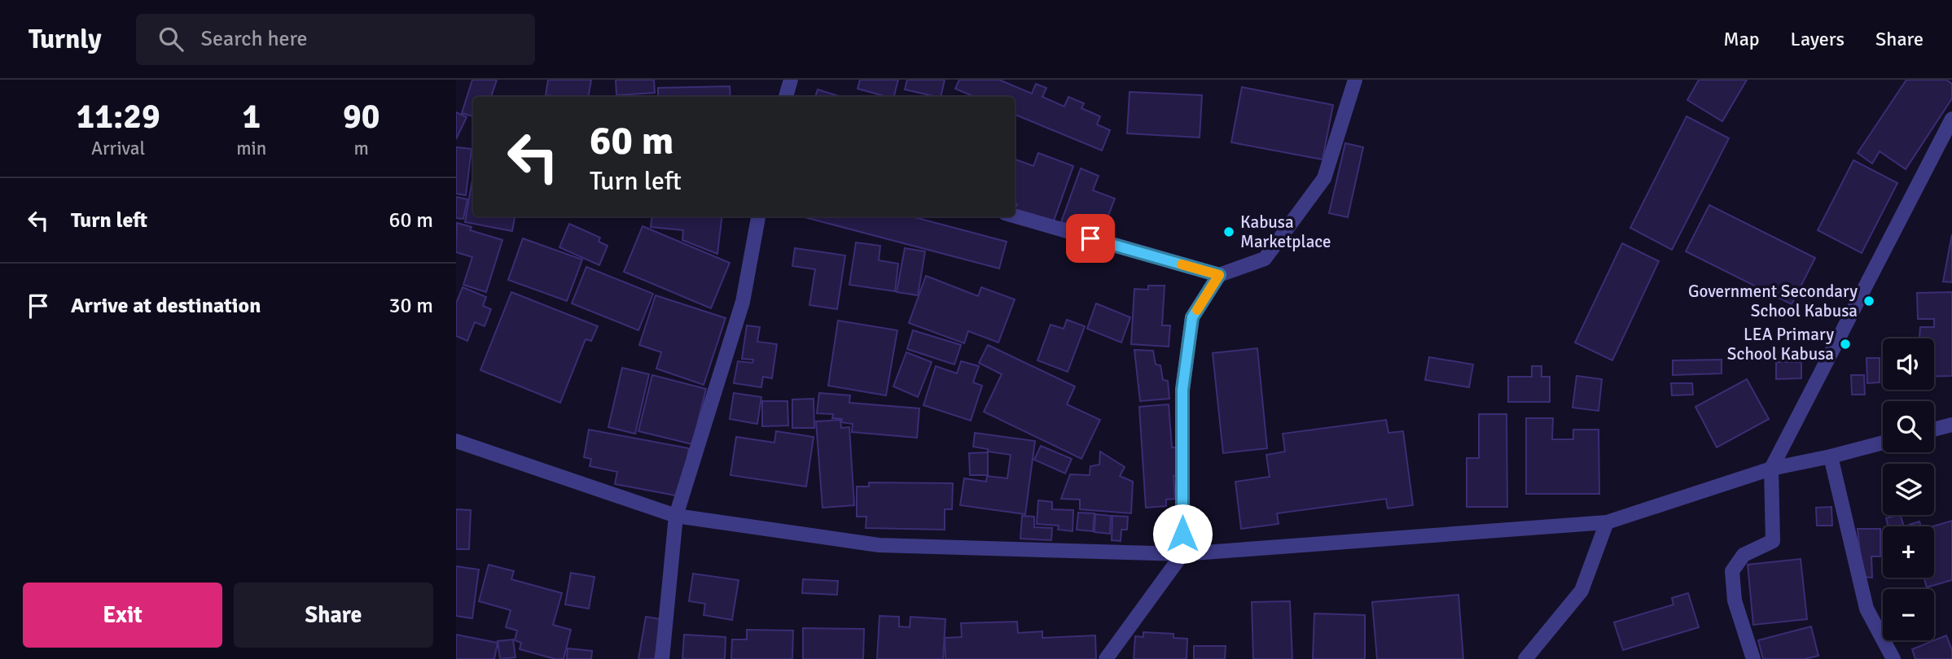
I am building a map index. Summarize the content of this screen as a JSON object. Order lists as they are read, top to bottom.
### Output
{
  "places": ["Kabusa Marketplace", "Government Secondary School Kabusa", "LEA Primary School Kabusa"],
  "page": {
    "header": "Turnly",
    "search": "Search here",
    "nav": ["Map", "Layers", "Share"],
    "eta": [
      "11:29",
      "Arrival",
      "1",
      "min",
      "90",
      "m"
    ],
    "turn": ["60 m", "Turn left"],
    "list": [
      {
        "name": "Turn left",
        "value": "60 m"
      },
      {
        "name": "Arrive at destination",
        "value": "30 m"
      }
    ],
    "map_buttons": ["+", "−"],
    "buttons": ["Exit", "Share"]
  }
}
